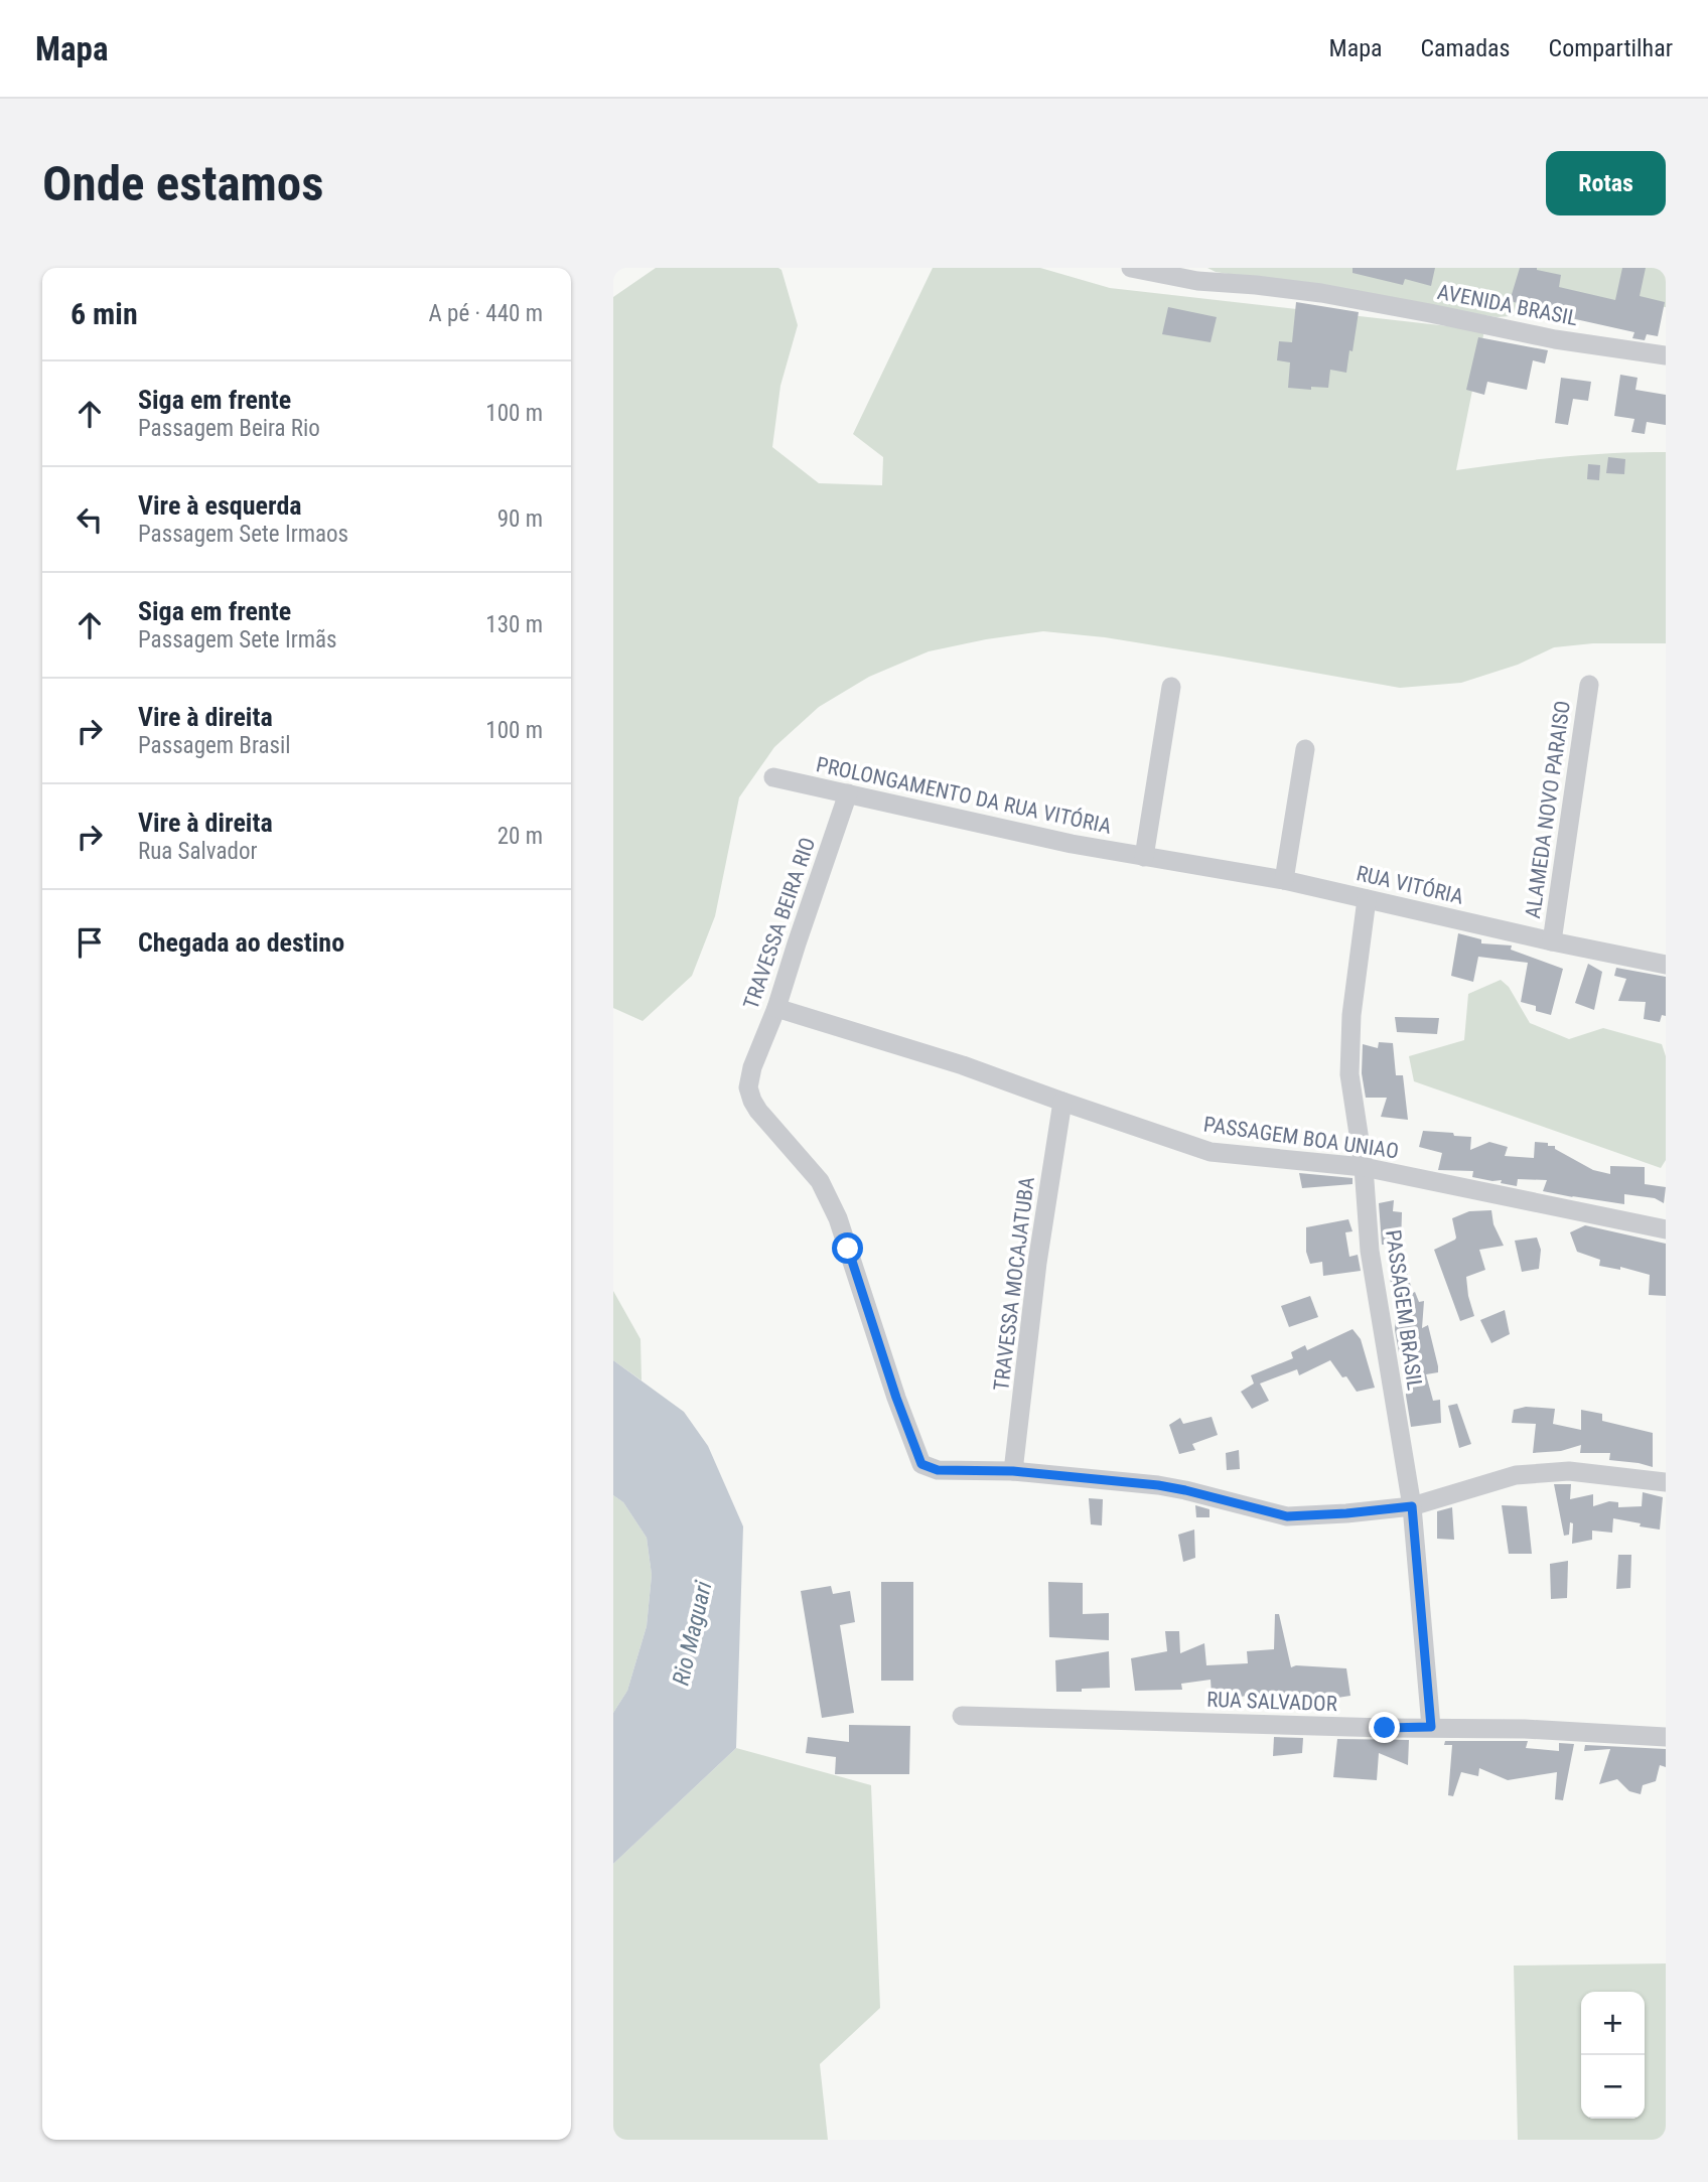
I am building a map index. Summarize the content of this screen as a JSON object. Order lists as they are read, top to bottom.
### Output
{
  "streets": {
    "street": [
      "AVENIDA BRASIL",
      "PROLONGAMENTO DA RUA VITÓRIA",
      "ALAMEDA NOVO PARAISO",
      "RUA VITÓRIA",
      "TRAVESSA BEIRA RIO",
      "PASSAGEM BOA UNIAO",
      "TRAVESSA MOCAJATUBA",
      "PASSAGEM BRASIL",
      "RUA SALVADOR"
    ]
  },
  "crossings": [
    ["PROLONGAMENTO DA RUA VITÓRIA", "RUA VITÓRIA"],
    ["PROLONGAMENTO DA RUA VITÓRIA", "TRAVESSA BEIRA RIO"],
    ["ALAMEDA NOVO PARAISO", "RUA VITÓRIA"],
    ["RUA VITÓRIA", "PASSAGEM BRASIL"],
    ["TRAVESSA BEIRA RIO", "PASSAGEM BOA UNIAO"],
    ["TRAVESSA BEIRA RIO", "TRAVESSA MOCAJATUBA"],
    ["PASSAGEM BOA UNIAO", "TRAVESSA MOCAJATUBA"],
    ["PASSAGEM BOA UNIAO", "PASSAGEM BRASIL"],
    ["PASSAGEM BRASIL", "RUA SALVADOR"]
  ],
  "water": ["Rio Maguari"],
  "page": {
    "header": "Mapa",
    "nav": ["Mapa", "Camadas", "Compartilhar"],
    "buttons": "Rotas",
    "title": "Onde estamos",
    "heading": ["6 min", "A pé · 440 m"],
    "list": [
      ["Siga em frente", "Passagem Beira Rio", "100 m"],
      ["Vire à esquerda", "Passagem Sete Irmaos", "90 m"],
      ["Siga em frente", "Passagem Sete Irmãs", "130 m"],
      ["Vire à direita", "Passagem Brasil", "100 m"],
      ["Vire à direita", "Rua Salvador", "20 m"],
      "Chegada ao destino"
    ],
    "map_buttons": ["+", "−"]
  }
}
